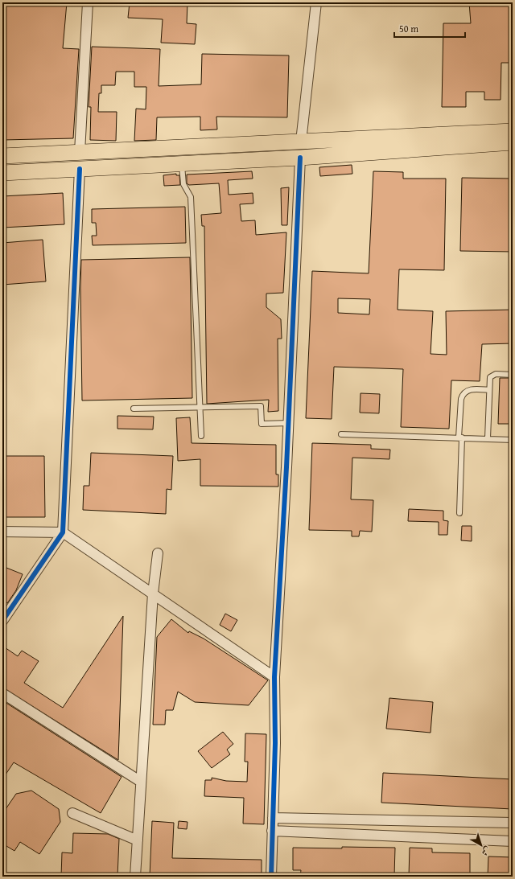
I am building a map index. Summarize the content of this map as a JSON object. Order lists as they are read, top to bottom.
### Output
{
  "scale_bar": "50 m",
  "north": "bottom right"
}
